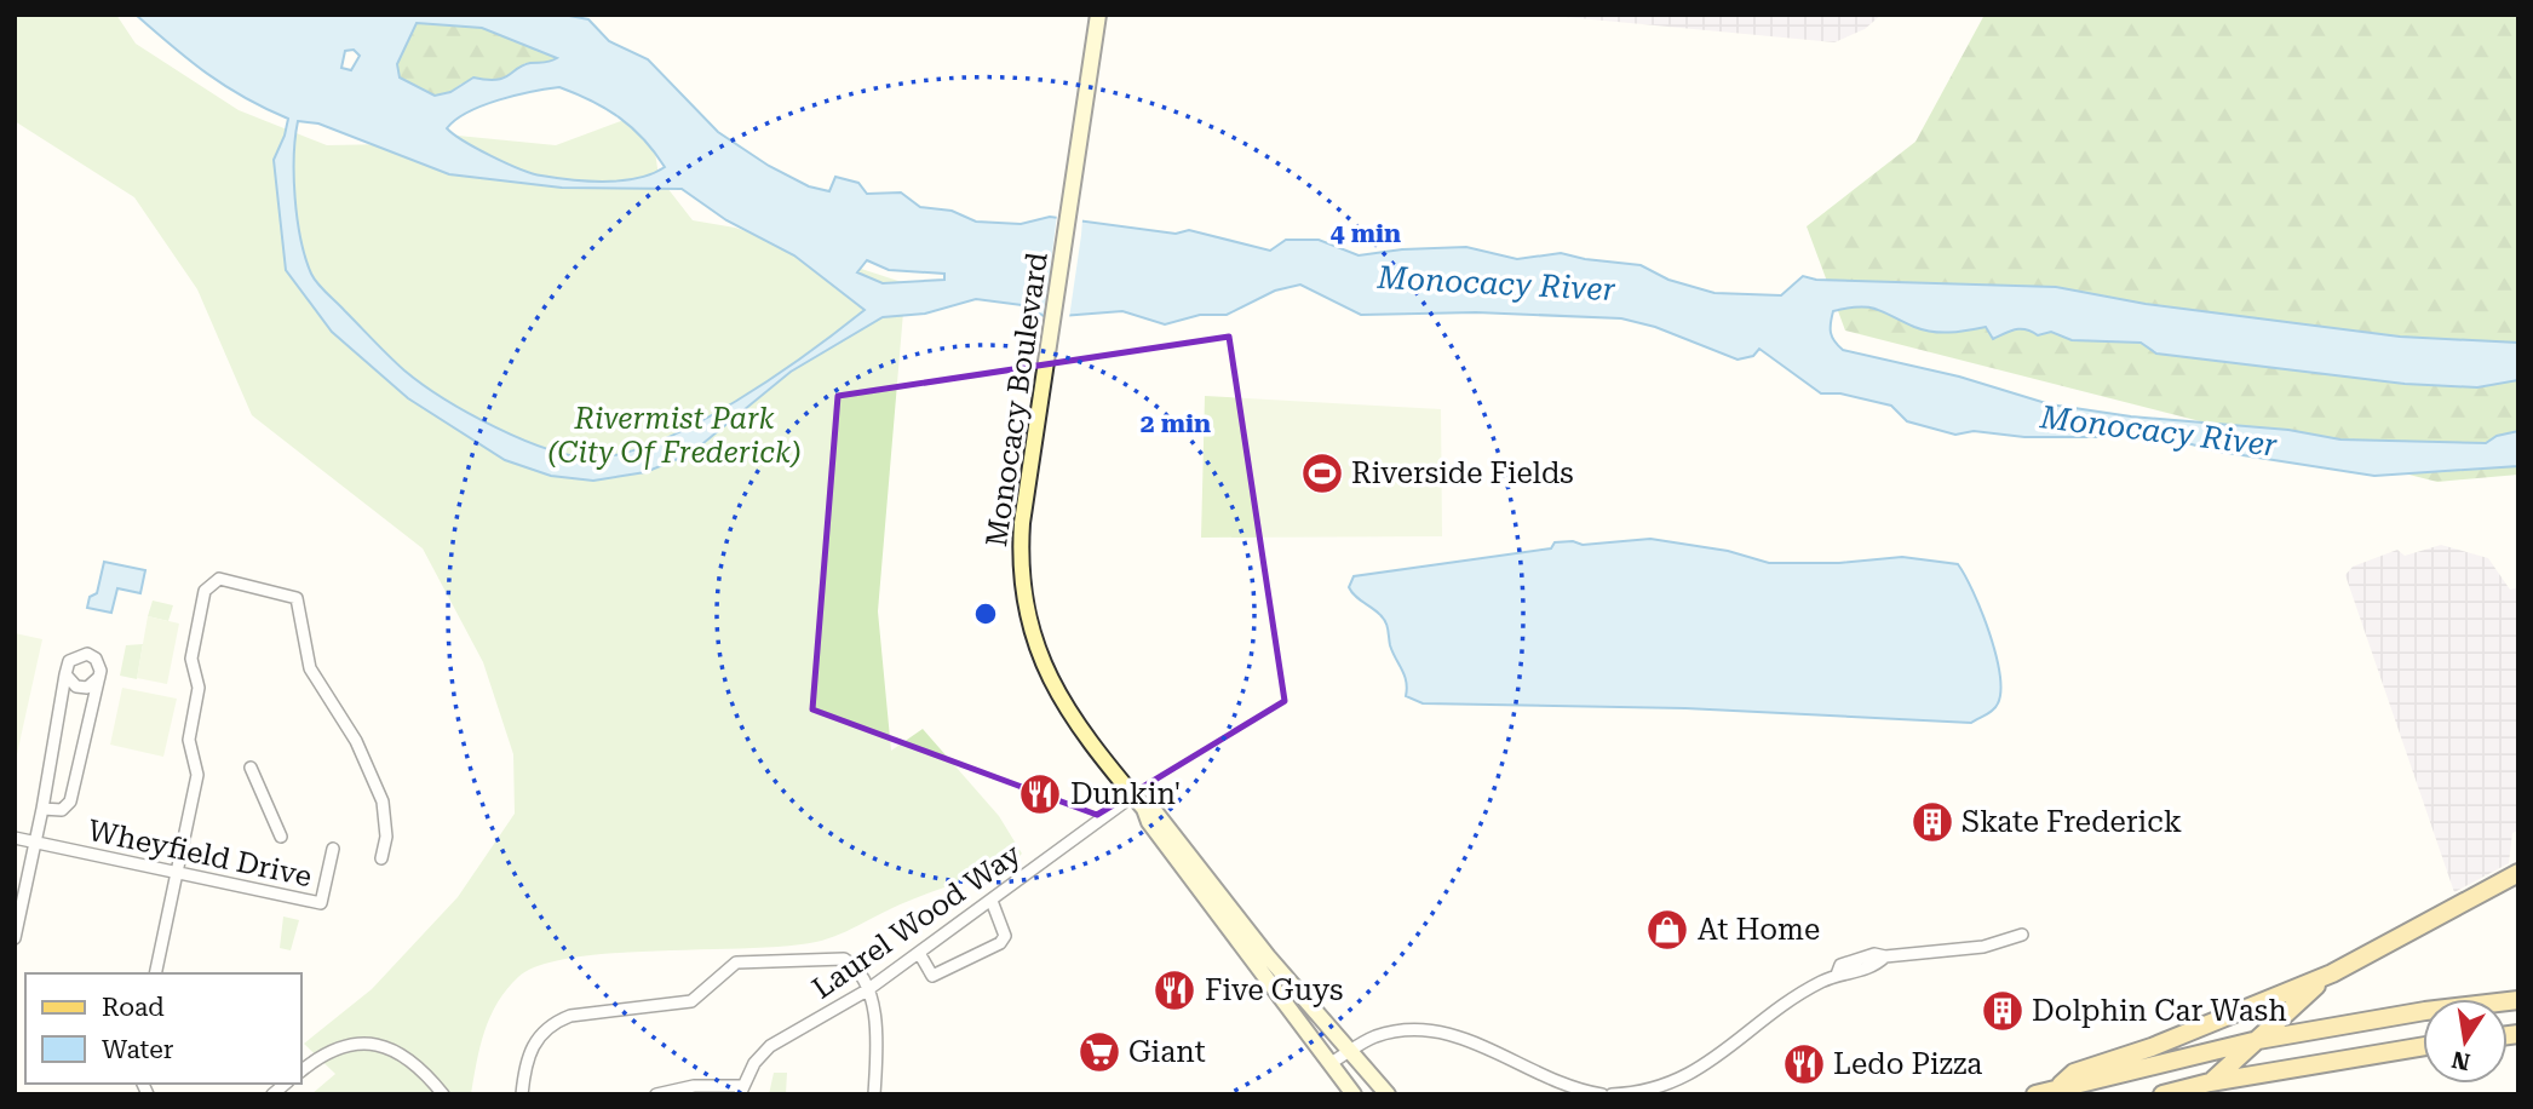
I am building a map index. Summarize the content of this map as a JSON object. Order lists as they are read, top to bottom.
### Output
{
  "streets": {
    "main road": ["Monocacy Boulevard"],
    "street": ["Wheyfield Drive", "Laurel Wood Way"]
  },
  "crossings": [
    ["Monocacy Boulevard", "Laurel Wood Way"]
  ],
  "water": ["Monocacy River"],
  "parks": ["Rivermist Park (City Of Frederick)"],
  "places": {
    "sports": ["Riverside Fields"],
    "restaurant": ["Dunkin'", "Five Guys", "Ledo Pizza"],
    "building": ["Skate Frederick", "Dolphin Car Wash"],
    "shop": ["At Home"],
    "supermarket": ["Giant"]
  },
  "legend": ["Road", "Water"],
  "north": "bottom",
  "rings": ["4 min", "2 min"]
}
